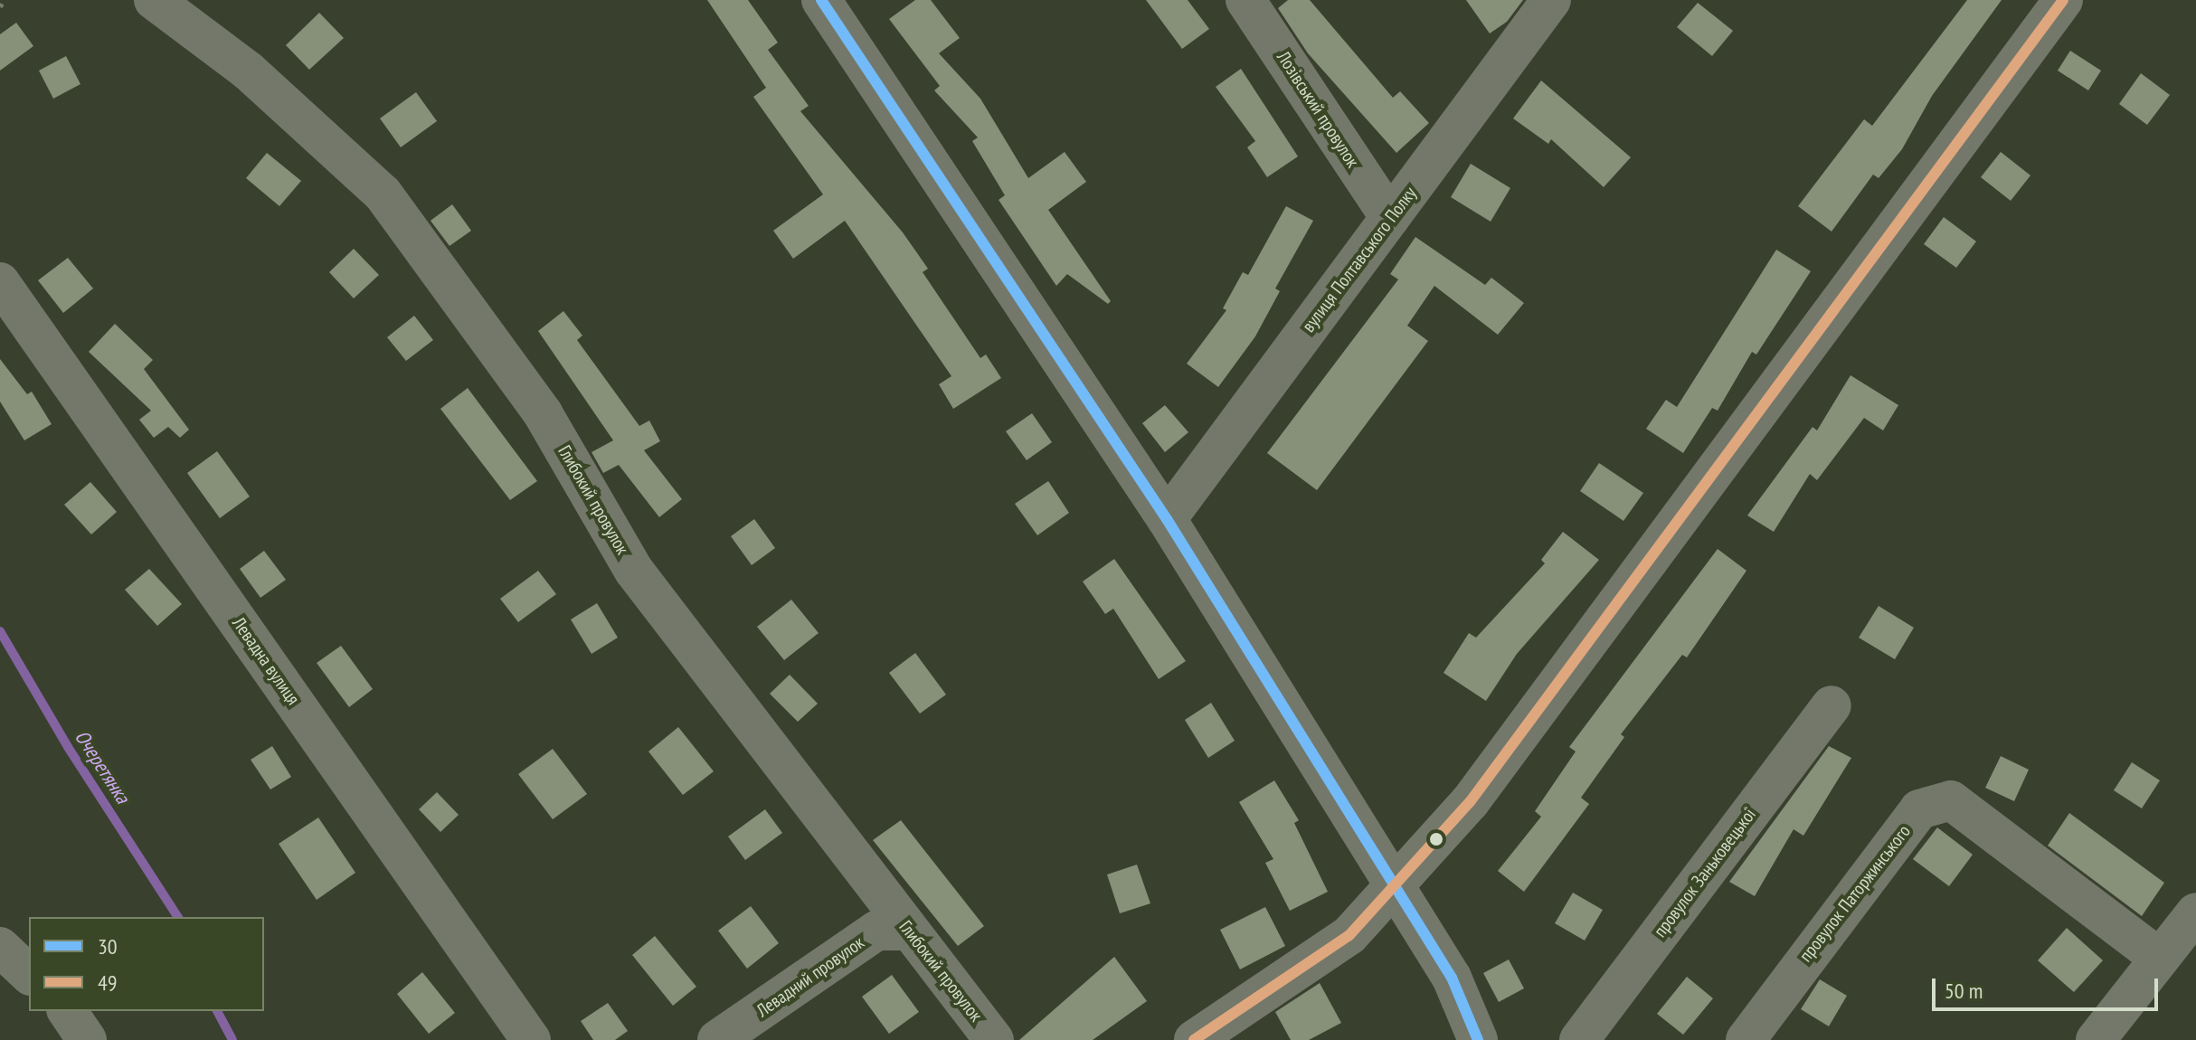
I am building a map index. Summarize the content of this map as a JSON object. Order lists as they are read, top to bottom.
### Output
{
  "streets": {
    "street": [
      "Лозівський провулок",
      "вулиця Полтавського Полку",
      "Глибокий провулок",
      "Левадна вулиця",
      "провулок Заньковецької",
      "провулок Паторжинського",
      "Левадний провулок"
    ]
  },
  "crossings": [
    ["Лозівський провулок", "вулиця Полтавського Полку"],
    ["Глибокий провулок", "Левадний провулок"]
  ],
  "water": ["Очеретянка"],
  "lines": ["transit line 30", "transit line 49"],
  "legend": ["30", "49"],
  "scale_bar": "50 m"
}
